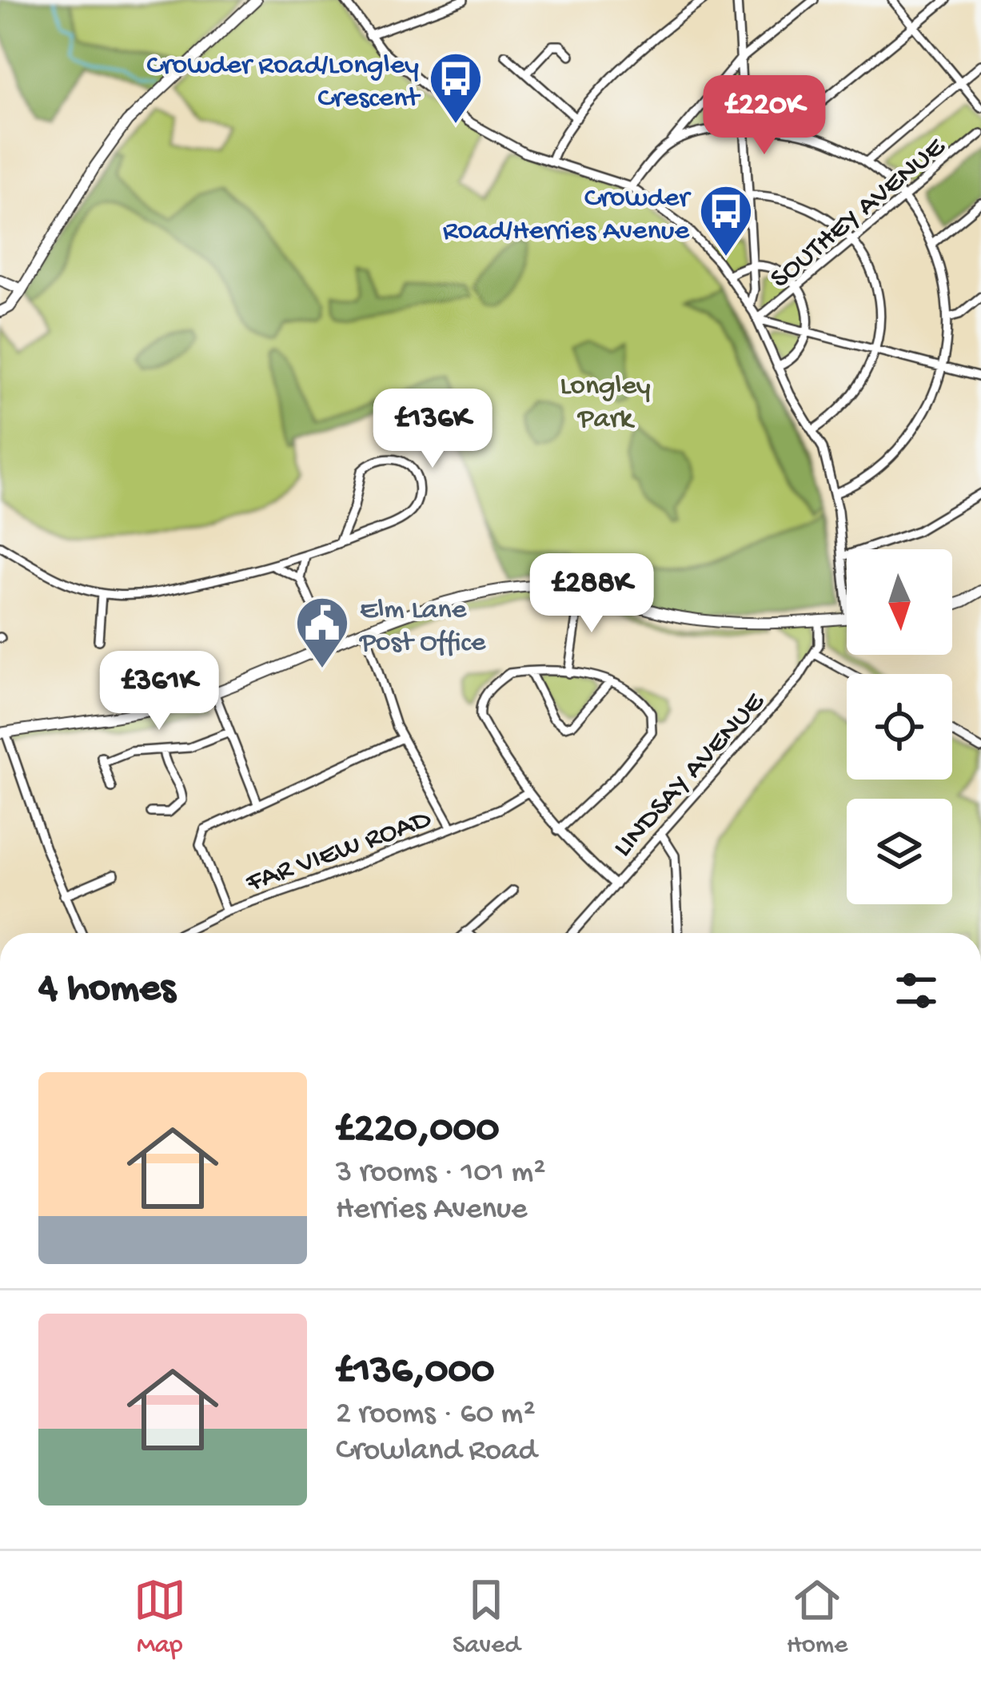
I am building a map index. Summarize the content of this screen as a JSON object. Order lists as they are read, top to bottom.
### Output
{
  "streets": {
    "street": ["SOUTHEY AVENUE", "LINDSAY AVENUE", "FAR VIEW ROAD"]
  },
  "parks": ["Longley Park"],
  "places": {
    "bus stop": ["Crowder Road/Longley Crescent", "Crowder Road/Herries Avenue"],
    "public building": ["Elm Lane Post Office"]
  },
  "north": "bottom",
  "page": {
    "price": [
      "£220K",
      "£136K",
      "£288K",
      "£361K"
    ],
    "heading": "4 homes",
    "list": [
      {
        "name": "£220,000",
        "note": "3 rooms · 101 m² · Herries Avenue"
      },
      {
        "name": "£136,000",
        "note": "2 rooms · 60 m² · Crowland Road"
      }
    ],
    "tabs": ["Map", "Saved", "Home"]
  }
}
